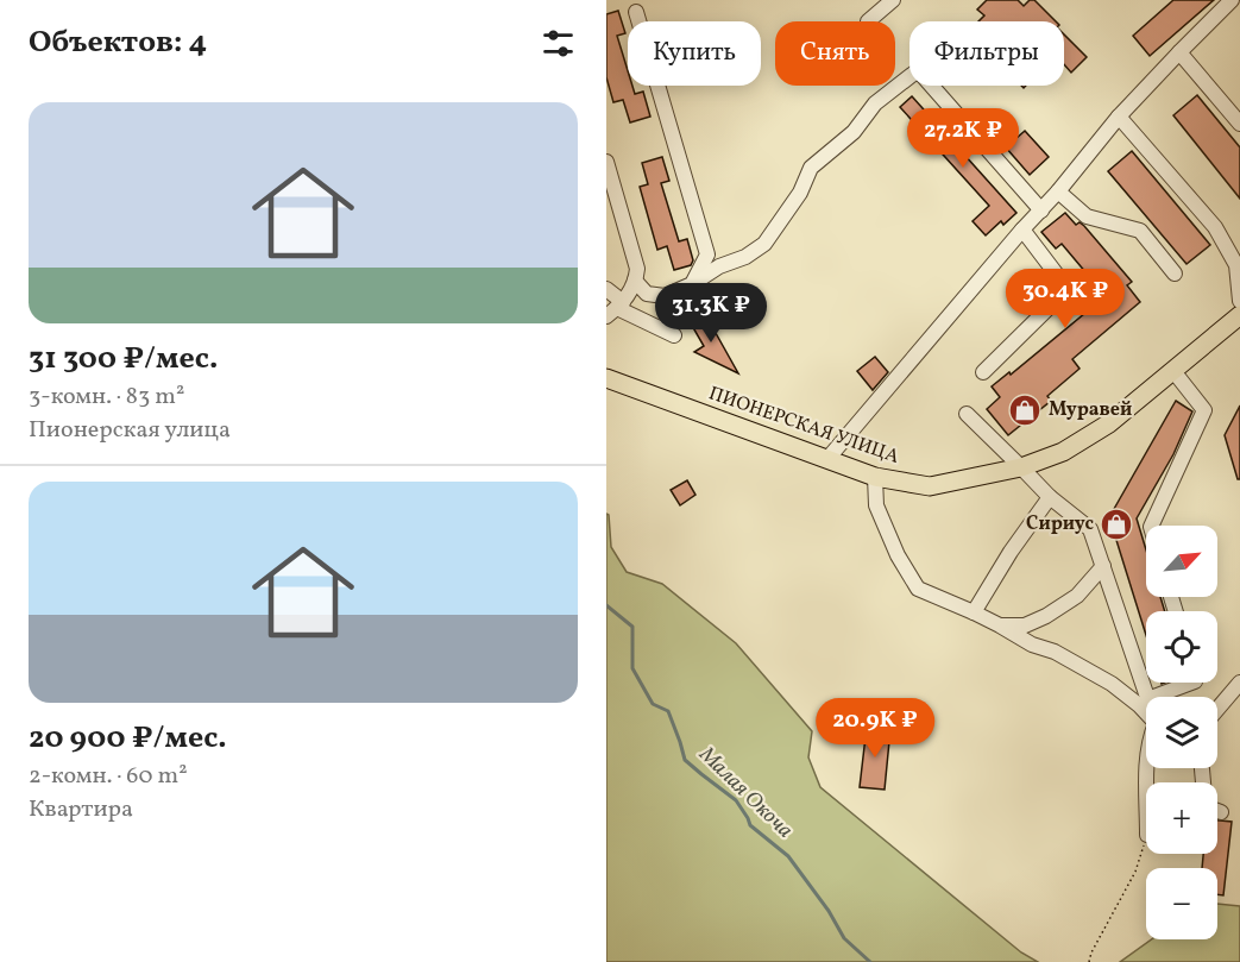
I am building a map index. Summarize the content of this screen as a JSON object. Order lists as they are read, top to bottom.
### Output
{
  "streets": {
    "main road": ["ПИОНЕРСКАЯ УЛИЦА"]
  },
  "water": ["Малая Окоча"],
  "places": {
    "shop": ["Муравей", "Сириус"]
  },
  "north": "top right",
  "page": {
    "heading": "Объектов: 4",
    "chip": ["Купить", "Снять", "Фильтры"],
    "list": [
      {
        "name": "31 300 ₽/мес.",
        "note": "3-комн. · 83 m² · Пионерская улица"
      },
      {
        "name": "20 900 ₽/мес.",
        "note": "2-комн. · 60 m² · Квартира"
      }
    ],
    "price": [
      "27.2K ₽",
      "30.4K ₽",
      "31.3K ₽",
      "20.9K ₽"
    ],
    "map_buttons": ["+", "−"]
  }
}
